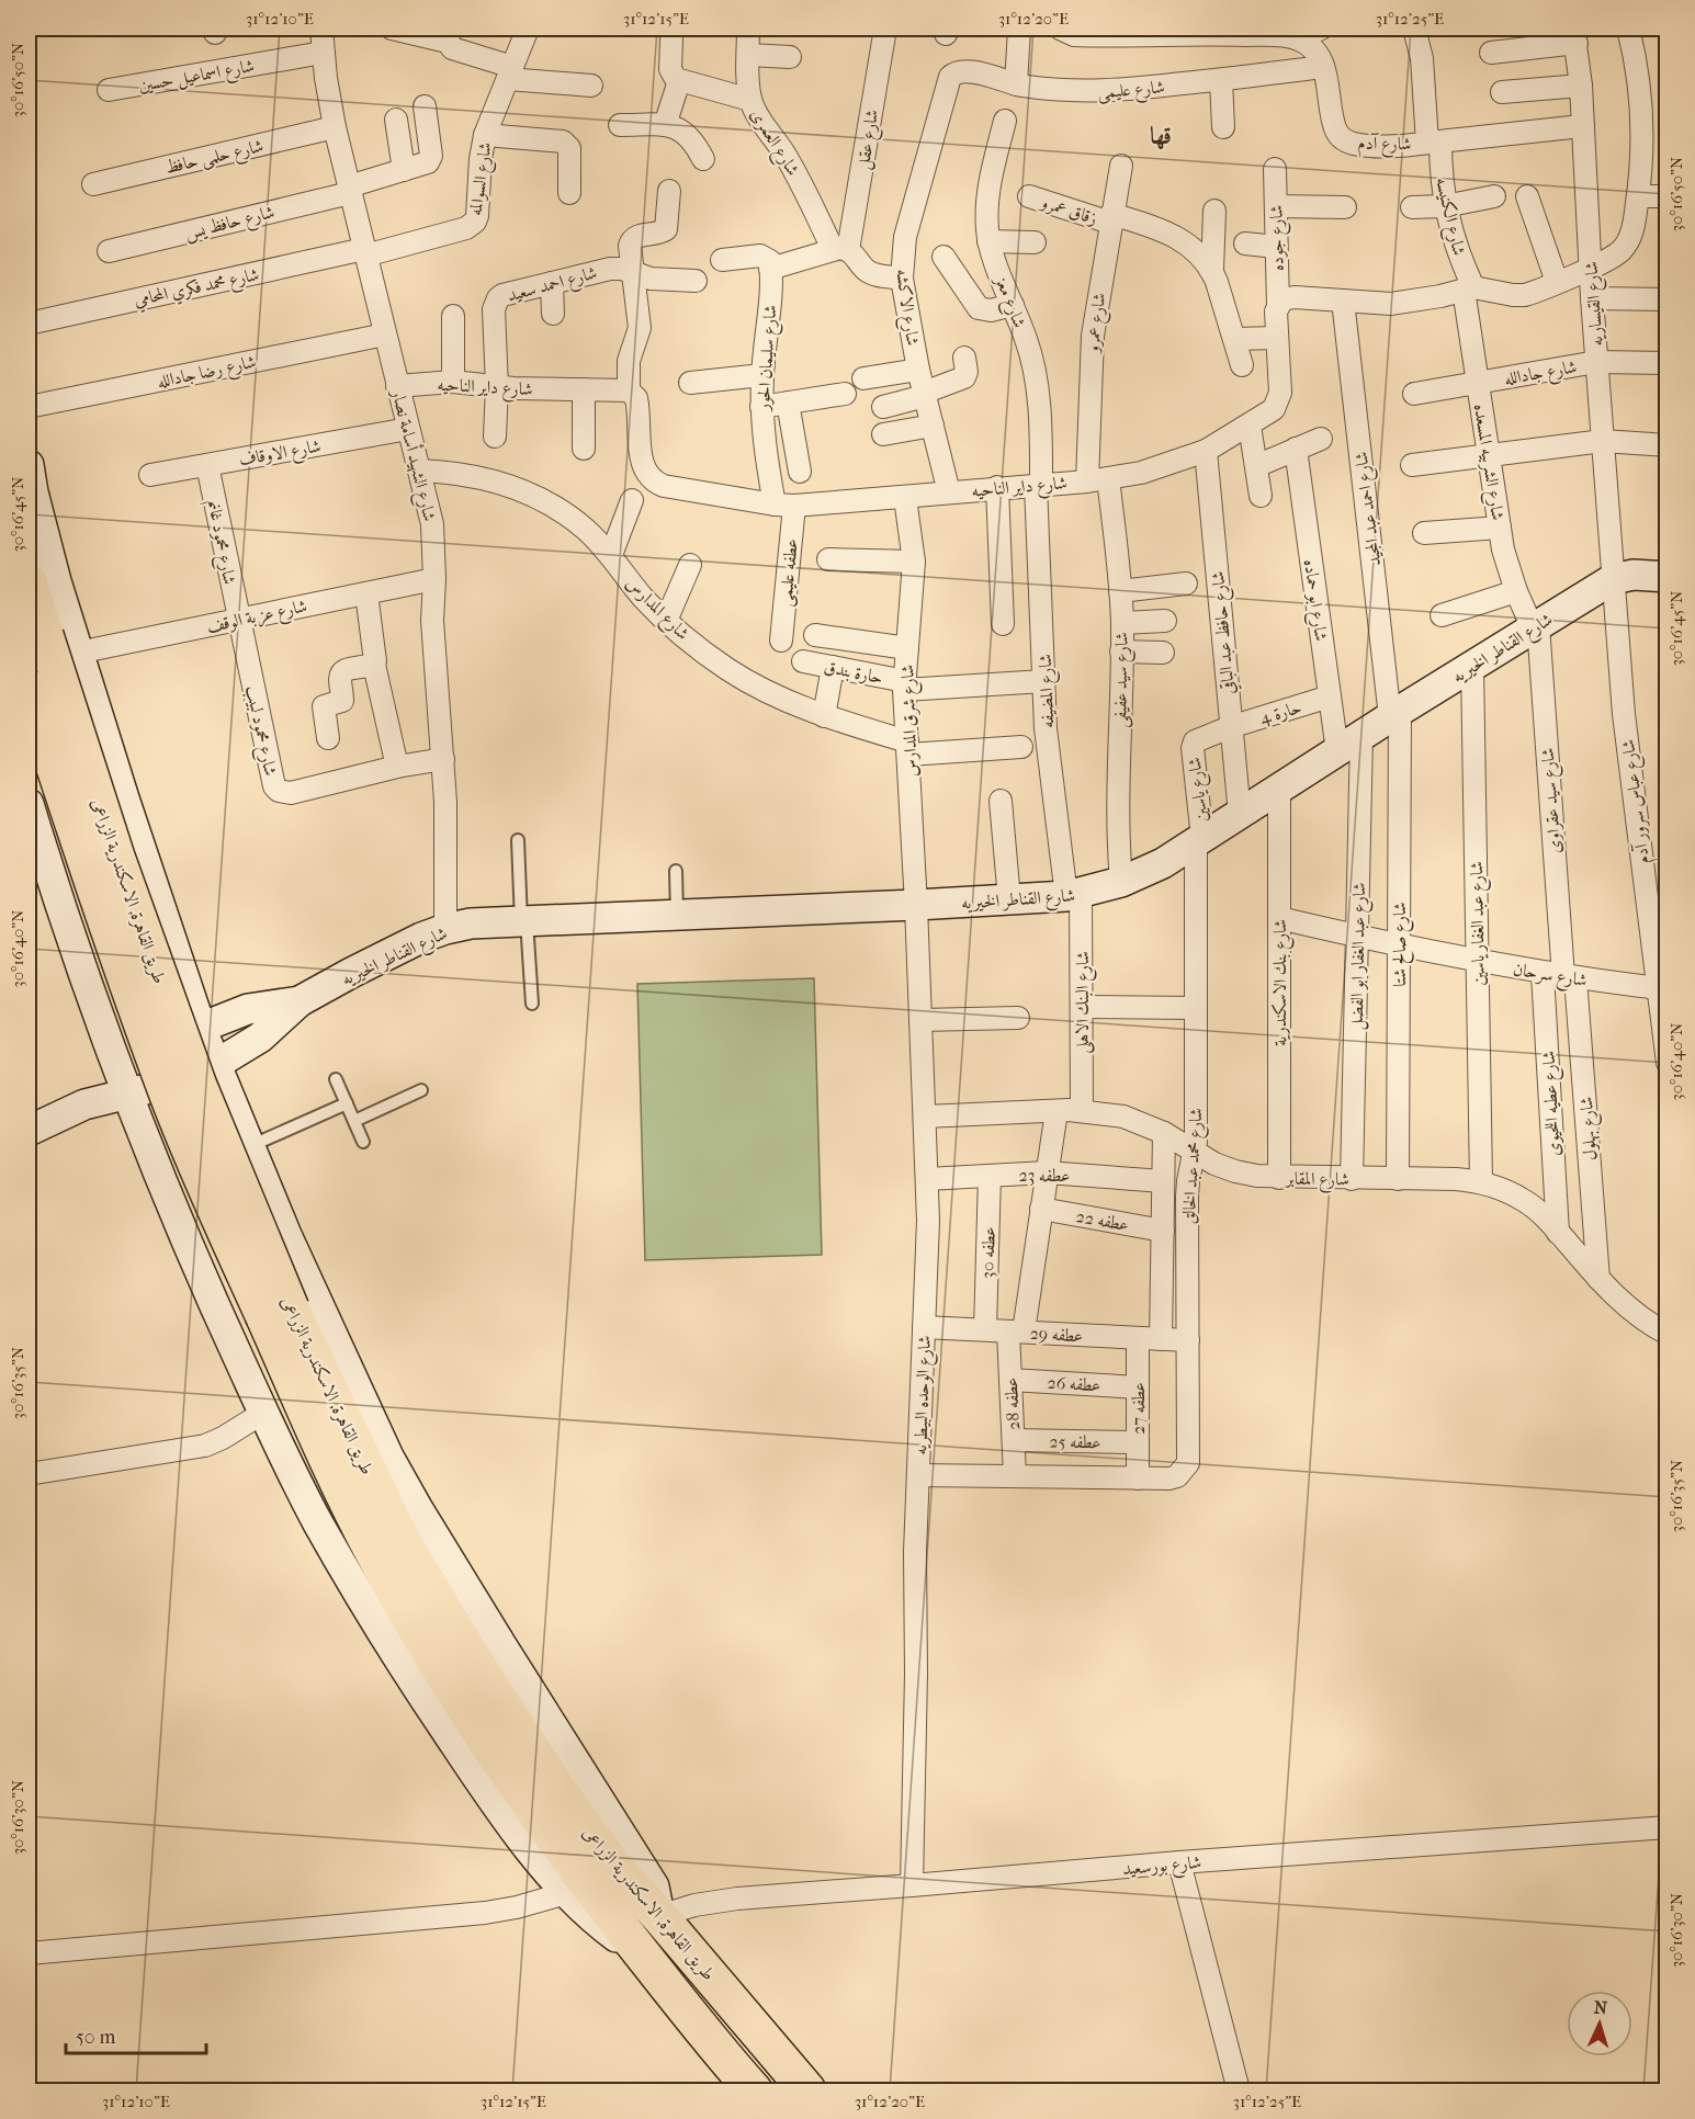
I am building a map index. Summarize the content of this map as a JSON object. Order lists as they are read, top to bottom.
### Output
{
  "streets": {
    "highway": ["طريق القاهرة, الاسكندرية الزراعى"],
    "street": [
      "شارع اسماعيل حسين",
      "شارع عليمى",
      "شارع عقل",
      "شارع العمرى",
      "شارع آدم",
      "شارع حلمى حافظ",
      "شارع السوالمه",
      "زقاق عمرو",
      "شارع الكنيسه",
      "شارع حافظ يس",
      "شارع جوده",
      "شارع احمد سعيد",
      "شارع محمد فكري المحامي",
      "شارع معز",
      "شارع القيساريه",
      "شارع الاكشه",
      "شارع عمرو",
      "شارع سليمان الحور",
      "شارع رضا جادالله",
      "شارع جادالله",
      "شارع داير الناحيه",
      "شارع الاوقاف",
      "شارع الشهيد أسامة نصار",
      "شارع الشربيه المسعده",
      "شارع احمد عبد المجيد",
      "شارع محمود غانم",
      "عطفه عليمى",
      "شارع ابو حماده",
      "شارع المدارس",
      "شارع عزبة الوقف",
      "شارع حافظ عبد الباقي",
      "شارع القناطر الخيريه",
      "حارة بندق",
      "شارع سيد عفيفى",
      "شارع المضيفه",
      "حارة 4",
      "شارع شرق المدارس",
      "شارع محمود لبيب",
      "شارع ياسين",
      "شارع سيد عقراوى",
      "شارع عباس سرور آدم",
      "شارع عبد الغفار ياسين",
      "شارع صالح شتا",
      "شارع عبد الغفار ابو الفضل",
      "شارع سرحان",
      "شارع بنك الاسكندرية",
      "شارع البنك الاهلى",
      "شارع عطيه اللحيوى",
      "شارع بهلول",
      "شارع محمد عبد الخالق",
      "عطفه 23",
      "شارع المقابر",
      "عطفه 22",
      "عطفه 30",
      "عطفه 29",
      "عطفه 26",
      "شارع الوحده البيطريه",
      "عطفه 28",
      "عطفه 27",
      "عطفه 25",
      "شارع بورسعيد"
    ]
  },
  "crossings": [
    ["شارع اسماعيل حسين", "شارع الشهيد أسامة نصار"],
    ["شارع عليمى", "شارع آدم"],
    ["شارع عليمى", "شارع الاكشه"],
    ["شارع عقل", "شارع العمرى"],
    ["شارع العمرى", "شارع الاكشه"],
    ["شارع آدم", "شارع الكنيسه"],
    ["شارع آدم", "شارع القيساريه"],
    ["شارع حلمى حافظ", "شارع الشهيد أسامة نصار"],
    ["شارع السوالمه", "شارع محمد فكري المحامي"],
    ["شارع السوالمه", "شارع الشهيد أسامة نصار"],
    ["زقاق عمرو", "شارع عمرو"],
    ["شارع الكنيسه", "شارع الشربيه المسعده"],
    ["شارع حافظ يس", "شارع الشهيد أسامة نصار"],
    ["شارع جوده", "شارع داير الناحيه"],
    ["شارع احمد سعيد", "شارع داير الناحيه"],
    ["شارع محمد فكري المحامي", "شارع الشهيد أسامة نصار"],
    ["شارع معز", "شارع داير الناحيه"],
    ["شارع معز", "شارع المضيفه"],
    ["شارع القيساريه", "شارع جادالله"],
    ["شارع القيساريه", "شارع القناطر الخيريه"],
    ["شارع القيساريه", "شارع عباس سرور آدم"],
    ["شارع الاكشه", "شارع داير الناحيه"],
    ["شارع عمرو", "شارع داير الناحيه"],
    ["شارع عمرو", "شارع سيد عفيفى"],
    ["شارع سليمان الحور", "شارع داير الناحيه"],
    ["شارع سليمان الحور", "عطفه عليمى"],
    ["شارع رضا جادالله", "شارع الشهيد أسامة نصار"],
    ["شارع جادالله", "شارع الشربيه المسعده"],
    ["شارع داير الناحيه", "شارع الشهيد أسامة نصار"],
    ["شارع داير الناحيه", "عطفه عليمى"],
    ["شارع داير الناحيه", "شارع حافظ عبد الباقي"],
    ["شارع داير الناحيه", "شارع سيد عفيفى"],
    ["شارع داير الناحيه", "شارع المضيفه"],
    ["شارع داير الناحيه", "شارع شرق المدارس"],
    ["شارع الاوقاف", "شارع الشهيد أسامة نصار"],
    ["شارع الاوقاف", "شارع محمود غانم"],
    ["شارع الشهيد أسامة نصار", "شارع المدارس"],
    ["شارع الشهيد أسامة نصار", "شارع عزبة الوقف"],
    ["شارع الشهيد أسامة نصار", "شارع القناطر الخيريه"],
    ["شارع الشهيد أسامة نصار", "شارع محمود لبيب"],
    ["شارع الشربيه المسعده", "شارع القناطر الخيريه"],
    ["شارع الشربيه المسعده", "شارع سيد عقراوى"],
    ["شارع احمد عبد المجيد", "شارع القناطر الخيريه"],
    ["شارع احمد عبد المجيد", "شارع صالح شتا"],
    ["شارع محمود غانم", "شارع عزبة الوقف"],
    ["شارع محمود غانم", "شارع محمود لبيب"],
    ["شارع ابو حماده", "شارع القناطر الخيريه"],
    ["شارع ابو حماده", "حارة 4"],
    ["شارع المدارس", "شارع شرق المدارس"],
    ["شارع عزبة الوقف", "شارع محمود لبيب"],
    ["شارع حافظ عبد الباقي", "شارع القناطر الخيريه"],
    ["شارع حافظ عبد الباقي", "حارة 4"],
    ["شارع حافظ عبد الباقي", "شارع ياسين"],
    ["شارع القناطر الخيريه", "شارع سيد عفيفى"],
    ["شارع القناطر الخيريه", "شارع المضيفه"],
    ["شارع القناطر الخيريه", "شارع شرق المدارس"],
    ["شارع القناطر الخيريه", "شارع ياسين"],
    ["شارع القناطر الخيريه", "شارع سيد عقراوى"],
    ["شارع القناطر الخيريه", "شارع عباس سرور آدم"],
    ["شارع القناطر الخيريه", "شارع عبد الغفار ياسين"],
    ["شارع القناطر الخيريه", "شارع صالح شتا"],
    ["شارع القناطر الخيريه", "شارع عبد الغفار ابو الفضل"],
    ["شارع القناطر الخيريه", "شارع بنك الاسكندرية"],
    ["شارع القناطر الخيريه", "شارع البنك الاهلى"],
    ["شارع القناطر الخيريه", "شارع محمد عبد الخالق"],
    ["شارع القناطر الخيريه", "شارع الوحده البيطريه"],
    ["حارة بندق", "شارع المضيفه"],
    ["حارة بندق", "شارع شرق المدارس"],
    ["شارع المضيفه", "شارع البنك الاهلى"],
    ["حارة 4", "شارع ياسين"],
    ["شارع شرق المدارس", "شارع الوحده البيطريه"],
    ["شارع ياسين", "شارع محمد عبد الخالق"],
    ["شارع سيد عقراوى", "شارع سرحان"],
    ["شارع سيد عقراوى", "شارع عطيه اللحيوى"],
    ["شارع سيد عقراوى", "شارع بهلول"],
    ["شارع عباس سرور آدم", "شارع سرحان"],
    ["طريق القاهرة, الاسكندرية الزراعى", "شارع بورسعيد"],
    ["شارع عبد الغفار ياسين", "شارع سرحان"],
    ["شارع عبد الغفار ياسين", "شارع المقابر"],
    ["شارع صالح شتا", "شارع سرحان"],
    ["شارع صالح شتا", "شارع المقابر"],
    ["شارع عبد الغفار ابو الفضل", "شارع سرحان"],
    ["شارع عبد الغفار ابو الفضل", "شارع المقابر"],
    ["شارع سرحان", "شارع بنك الاسكندرية"],
    ["شارع سرحان", "شارع عطيه اللحيوى"],
    ["شارع سرحان", "شارع بهلول"],
    ["شارع بنك الاسكندرية", "شارع المقابر"],
    ["شارع البنك الاهلى", "شارع المقابر"],
    ["شارع عطيه اللحيوى", "شارع بهلول"],
    ["شارع عطيه اللحيوى", "شارع المقابر"],
    ["شارع بهلول", "شارع المقابر"],
    ["شارع محمد عبد الخالق", "شارع المقابر"],
    ["شارع محمد عبد الخالق", "عطفه 29"],
    ["شارع محمد عبد الخالق", "عطفه 27"],
    ["عطفه 23", "عطفه 30"],
    ["عطفه 23", "شارع الوحده البيطريه"],
    ["عطفه 23", "عطفه 28"],
    ["شارع المقابر", "شارع الوحده البيطريه"],
    ["شارع المقابر", "عطفه 28"],
    ["عطفه 22", "عطفه 28"],
    ["عطفه 30", "عطفه 29"],
    ["عطفه 29", "شارع الوحده البيطريه"],
    ["عطفه 29", "عطفه 28"],
    ["عطفه 29", "عطفه 27"],
    ["عطفه 26", "عطفه 28"],
    ["عطفه 26", "عطفه 27"],
    ["شارع الوحده البيطريه", "شارع بورسعيد"],
    ["عطفه 28", "عطفه 25"],
    ["عطفه 27", "عطفه 25"]
  ],
  "districts": ["قها"],
  "scale_bar": "50 m",
  "north": "top",
  "coordinates": [
    "31°12'10\"E",
    "31°12'15\"E",
    "31°12'20\"E",
    "31°12'25\"E",
    "30°16'50\"N",
    "30°16'45\"N",
    "30°16'40\"N",
    "30°16'35\"N",
    "30°16'30\"N"
  ]
}
